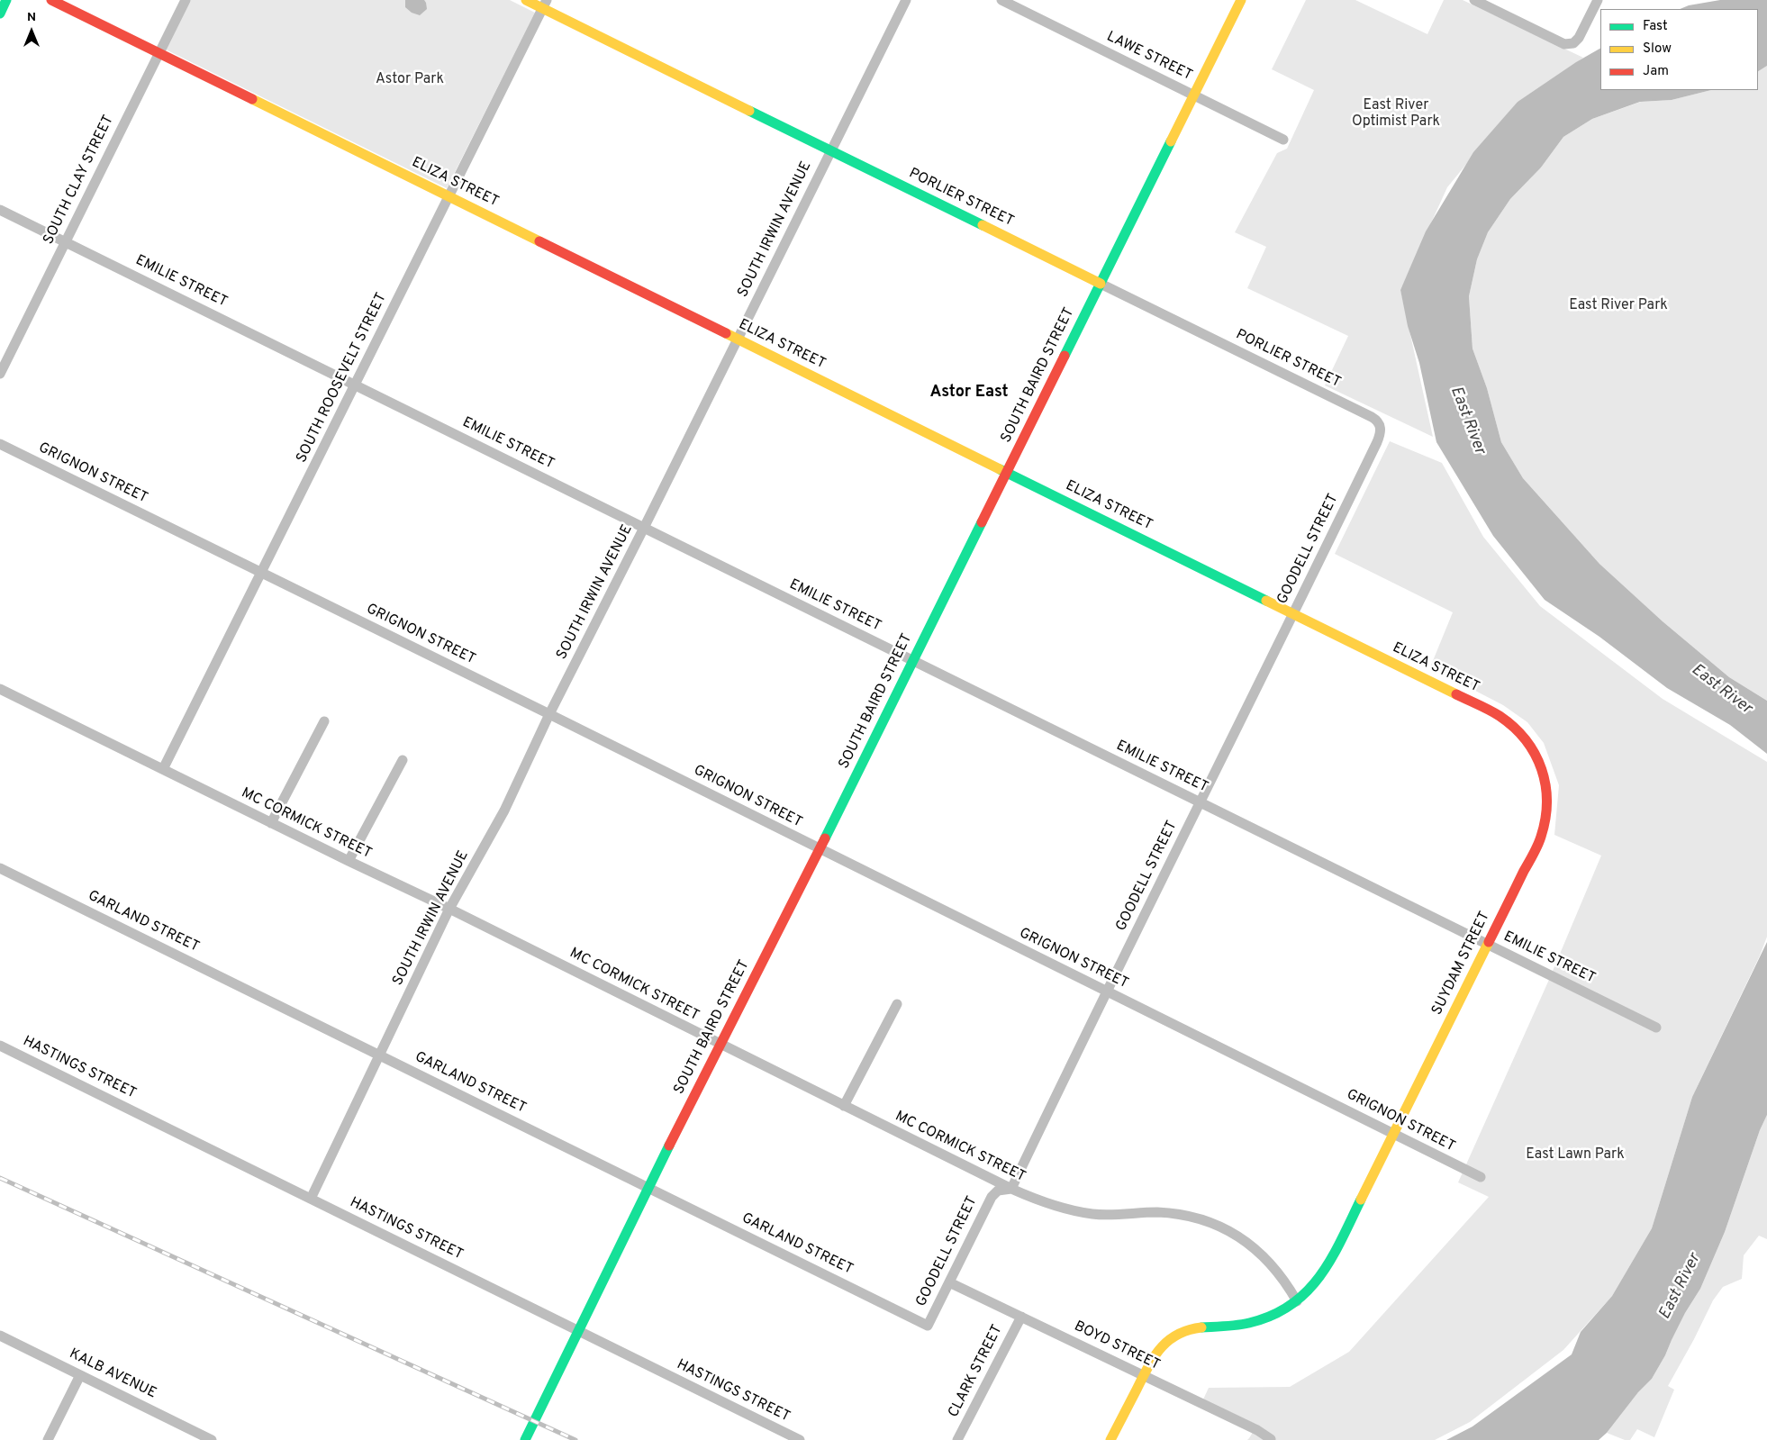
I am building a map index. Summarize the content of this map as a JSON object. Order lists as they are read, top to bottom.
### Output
{
  "streets": {
    "street": [
      "LAWE STREET",
      "SOUTH CLAY STREET",
      "ELIZA STREET",
      "PORLIER STREET",
      "SOUTH IRWIN AVENUE",
      "EMILIE STREET",
      "SOUTH BAIRD STREET",
      "SOUTH ROOSEVELT STREET",
      "GRIGNON STREET",
      "GOODELL STREET",
      "MC CORMICK STREET",
      "GARLAND STREET",
      "SUYDAM STREET",
      "HASTINGS STREET",
      "BOYD STREET",
      "CLARK STREET",
      "KALB AVENUE"
    ]
  },
  "crossings": [
    ["LAWE STREET", "SOUTH BAIRD STREET"],
    ["SOUTH CLAY STREET", "ELIZA STREET"],
    ["SOUTH CLAY STREET", "EMILIE STREET"],
    ["ELIZA STREET", "SOUTH IRWIN AVENUE"],
    ["ELIZA STREET", "SOUTH BAIRD STREET"],
    ["ELIZA STREET", "SOUTH ROOSEVELT STREET"],
    ["ELIZA STREET", "GOODELL STREET"],
    ["ELIZA STREET", "SUYDAM STREET"],
    ["PORLIER STREET", "SOUTH IRWIN AVENUE"],
    ["PORLIER STREET", "SOUTH BAIRD STREET"],
    ["PORLIER STREET", "SOUTH ROOSEVELT STREET"],
    ["PORLIER STREET", "GOODELL STREET"],
    ["SOUTH IRWIN AVENUE", "EMILIE STREET"],
    ["SOUTH IRWIN AVENUE", "GRIGNON STREET"],
    ["SOUTH IRWIN AVENUE", "MC CORMICK STREET"],
    ["SOUTH IRWIN AVENUE", "GARLAND STREET"],
    ["SOUTH IRWIN AVENUE", "HASTINGS STREET"],
    ["EMILIE STREET", "SOUTH BAIRD STREET"],
    ["EMILIE STREET", "SOUTH ROOSEVELT STREET"],
    ["EMILIE STREET", "GOODELL STREET"],
    ["EMILIE STREET", "SUYDAM STREET"],
    ["SOUTH BAIRD STREET", "GRIGNON STREET"],
    ["SOUTH BAIRD STREET", "MC CORMICK STREET"],
    ["SOUTH BAIRD STREET", "GARLAND STREET"],
    ["SOUTH BAIRD STREET", "HASTINGS STREET"],
    ["SOUTH ROOSEVELT STREET", "GRIGNON STREET"],
    ["SOUTH ROOSEVELT STREET", "MC CORMICK STREET"],
    ["GRIGNON STREET", "GOODELL STREET"],
    ["GRIGNON STREET", "SUYDAM STREET"],
    ["GOODELL STREET", "MC CORMICK STREET"],
    ["GOODELL STREET", "GARLAND STREET"],
    ["GOODELL STREET", "BOYD STREET"],
    ["MC CORMICK STREET", "SUYDAM STREET"],
    ["SUYDAM STREET", "BOYD STREET"],
    ["BOYD STREET", "CLARK STREET"]
  ],
  "districts": ["Astor East"],
  "water": ["East River"],
  "parks": [
    "Astor Park",
    "East River Optimist Park",
    "East River Park",
    "East Lawn Park"
  ],
  "legend": ["Fast", "Slow", "Jam"],
  "north": "top"
}
